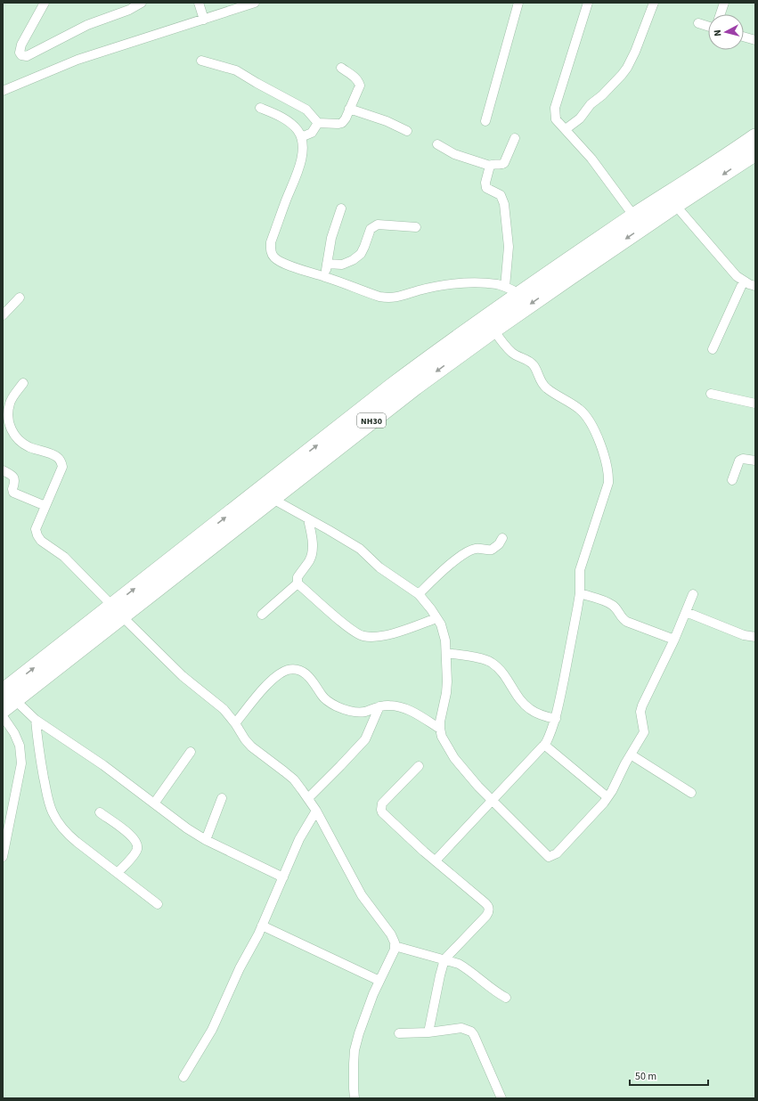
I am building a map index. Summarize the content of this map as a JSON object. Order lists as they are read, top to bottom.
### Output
{
  "streets": {
    "highway": ["NH30"]
  },
  "scale_bar": "50 m",
  "north": "left"
}
